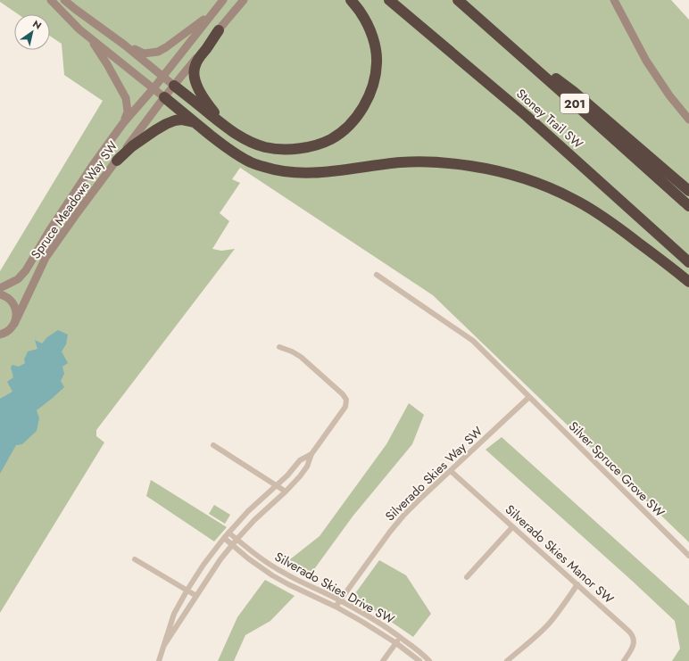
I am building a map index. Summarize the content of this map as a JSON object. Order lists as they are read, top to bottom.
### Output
{
  "streets": {
    "highway": ["201", "Stoney Trail SW"],
    "main road": ["Spruce Meadows Way SW"],
    "street": [
      "Silver Spruce Grove SW",
      "Silverado Skies Way SW",
      "Silverado Skies Manor SW",
      "Silverado Skies Drive SW"
    ]
  },
  "crossings": [
    ["Silver Spruce Grove SW", "Silverado Skies Way SW"],
    ["Silverado Skies Way SW", "Silverado Skies Manor SW"],
    ["Silverado Skies Way SW", "Silverado Skies Drive SW"]
  ],
  "north": "top right"
}
